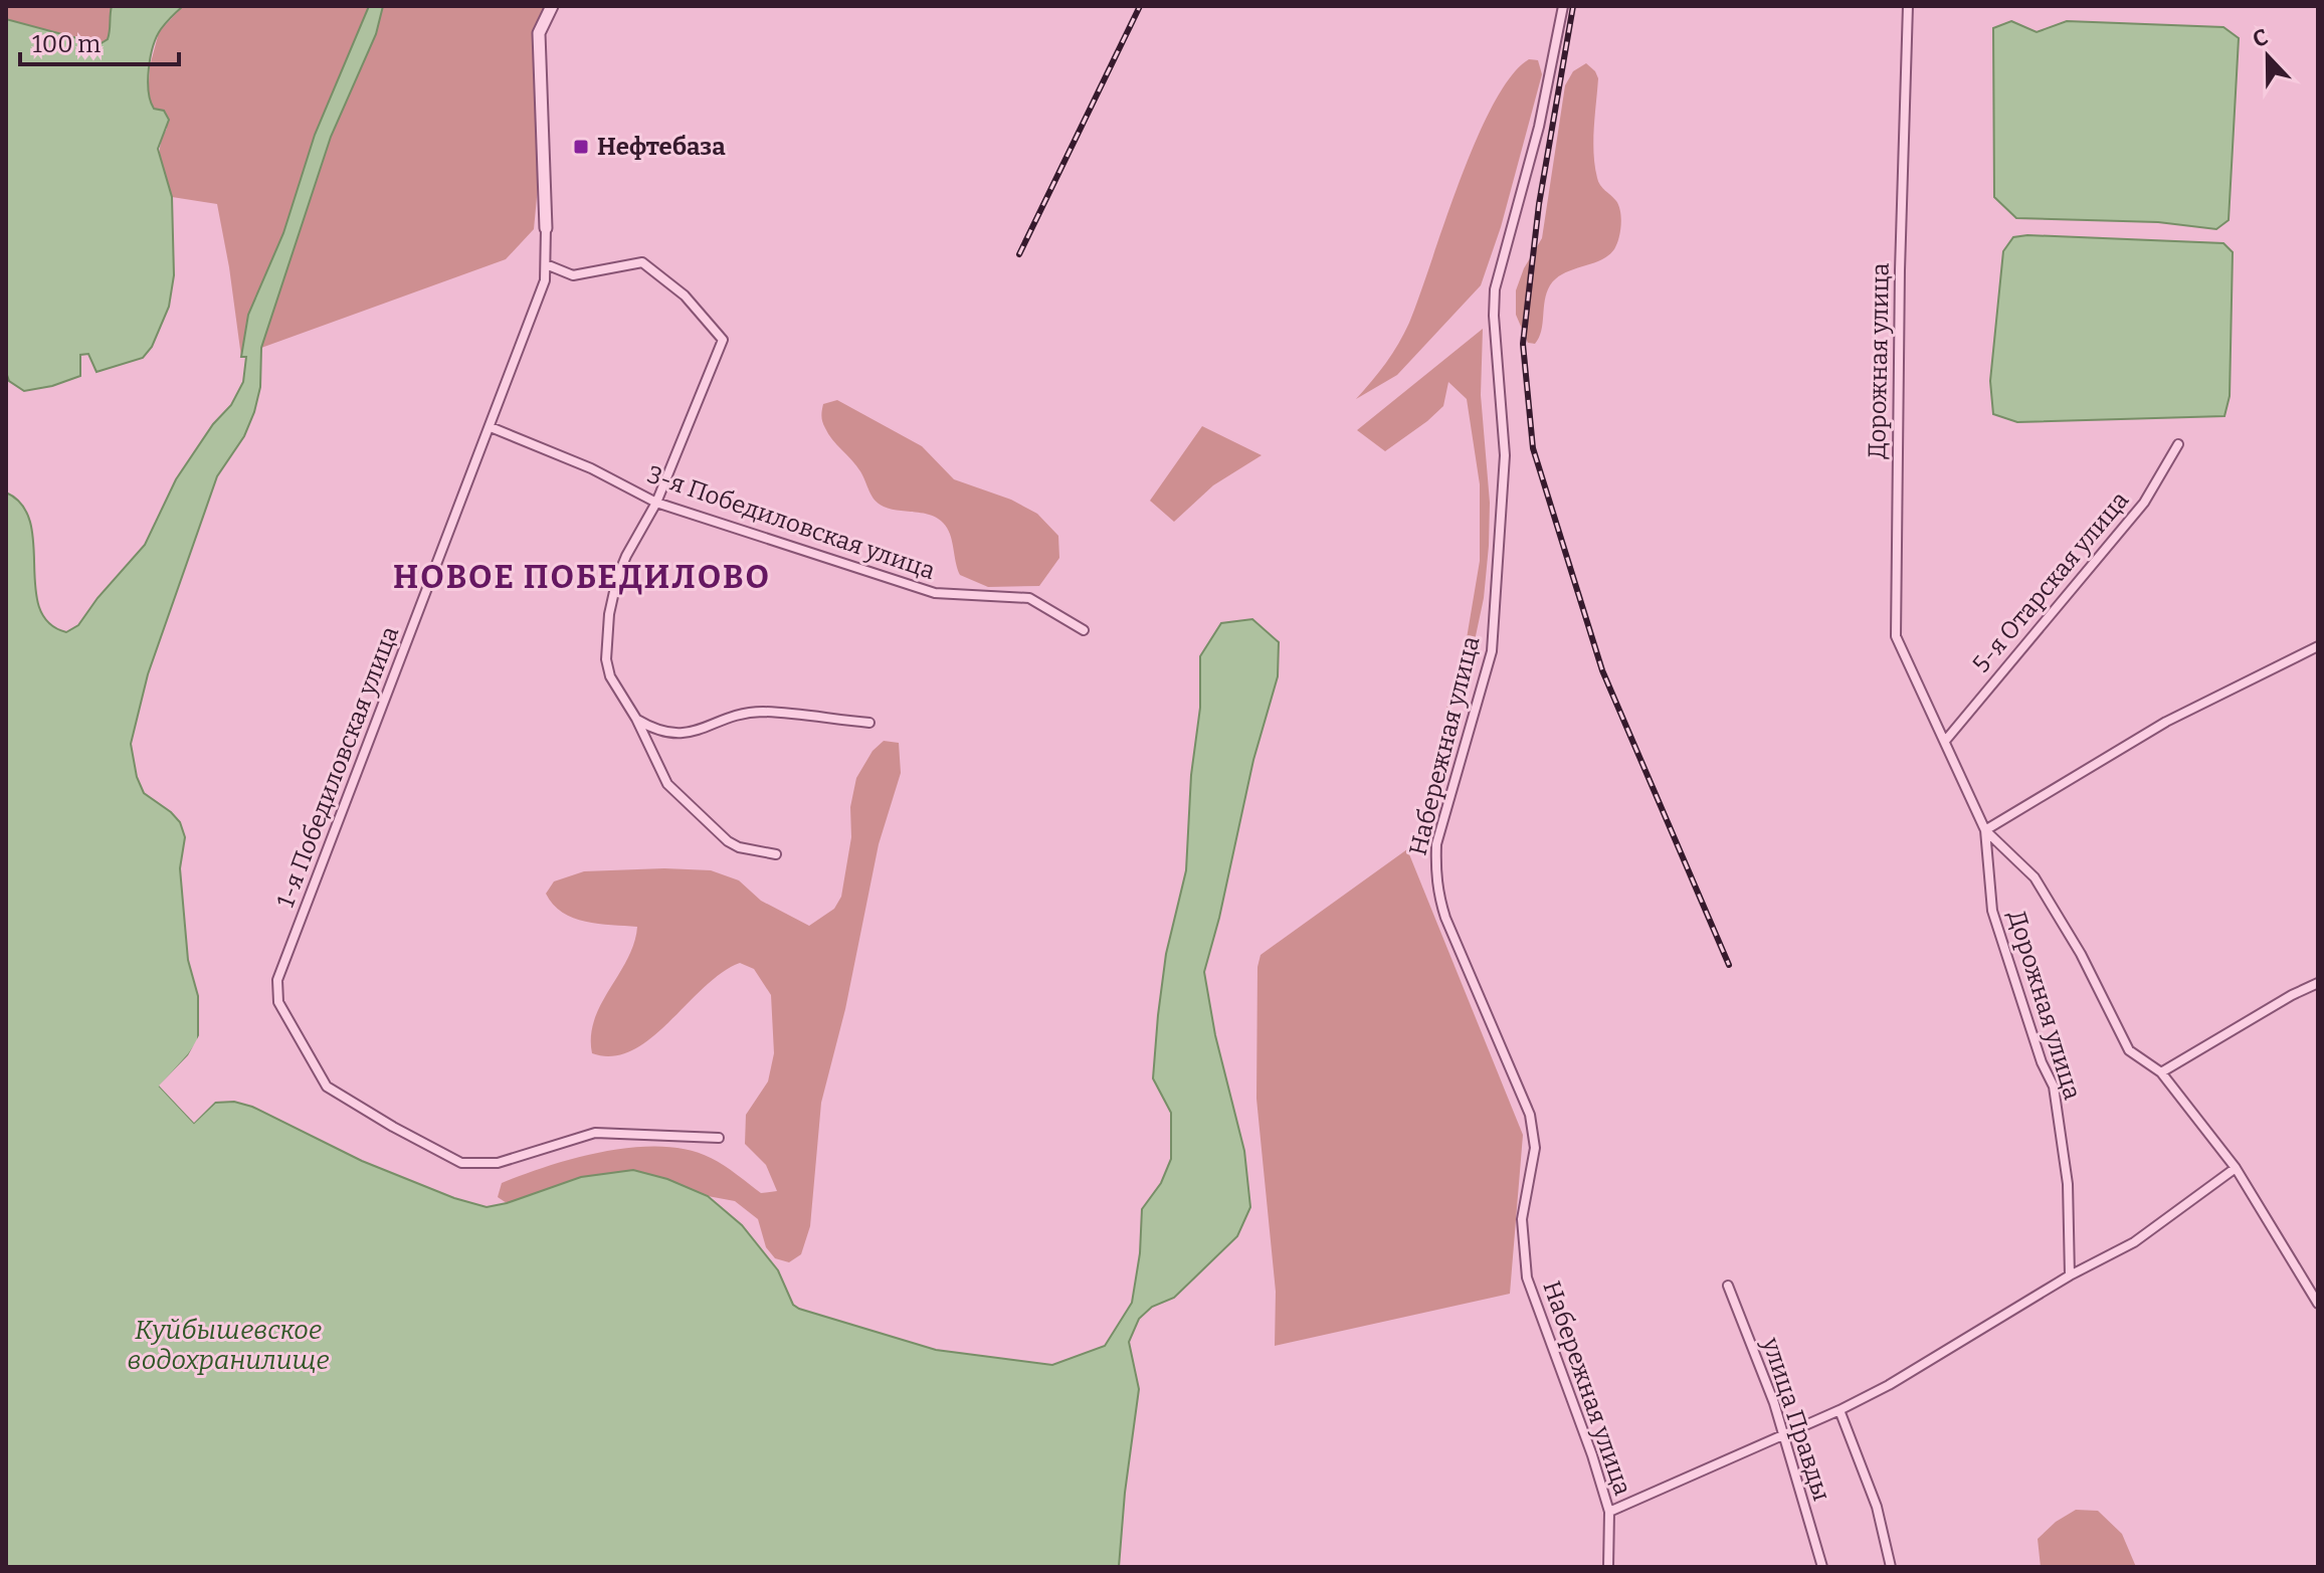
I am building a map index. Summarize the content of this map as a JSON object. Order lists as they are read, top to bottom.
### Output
{
  "streets": {
    "street": [
      "Дорожная улица",
      "3-я Победиловская улица",
      "5-я Отарская улица",
      "Набережная улица",
      "1-я Победиловская улица",
      "улица Правды"
    ]
  },
  "crossings": [
    ["Дорожная улица", "5-я Отарская улица"],
    ["3-я Победиловская улица", "1-я Победиловская улица"]
  ],
  "districts": ["НОВОЕ ПОБЕДИЛОВО"],
  "water": ["Куйбышевское водохранилище"],
  "places": {
    "transit": ["Нефтебаза"]
  },
  "scale_bar": "100 m",
  "north": "top"
}
